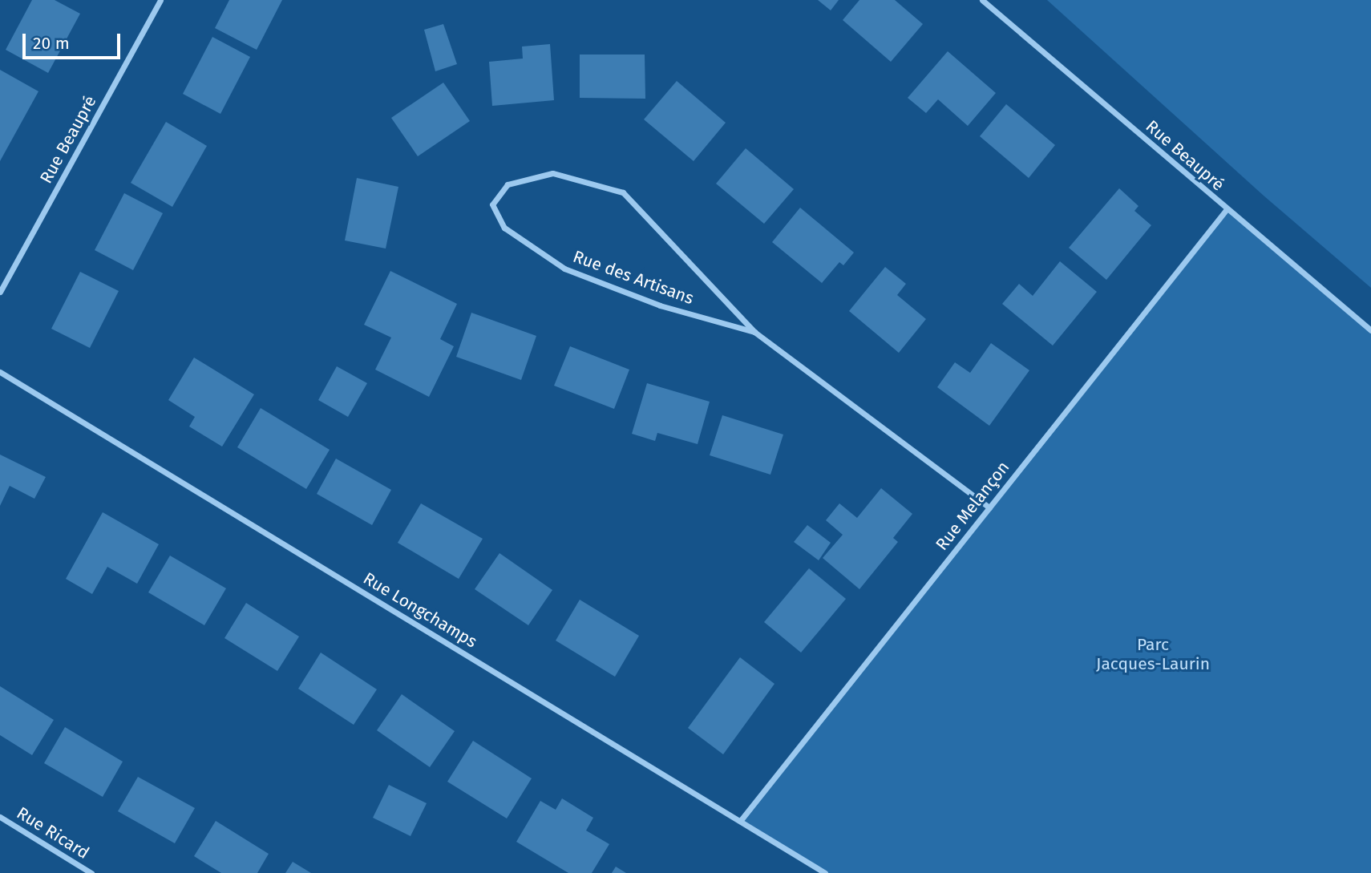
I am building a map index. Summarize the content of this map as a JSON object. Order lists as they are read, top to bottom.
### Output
{
  "streets": {
    "street": [
      "Rue Beaupré",
      "Rue des Artisans",
      "Rue Melançon",
      "Rue Longchamps",
      "Rue Ricard"
    ]
  },
  "crossings": [
    ["Rue Beaupré", "Rue Melançon"],
    ["Rue des Artisans", "Rue Melançon"],
    ["Rue Melançon", "Rue Longchamps"]
  ],
  "parks": ["Parc Jacques-Laurin"],
  "scale_bar": "20 m"
}
